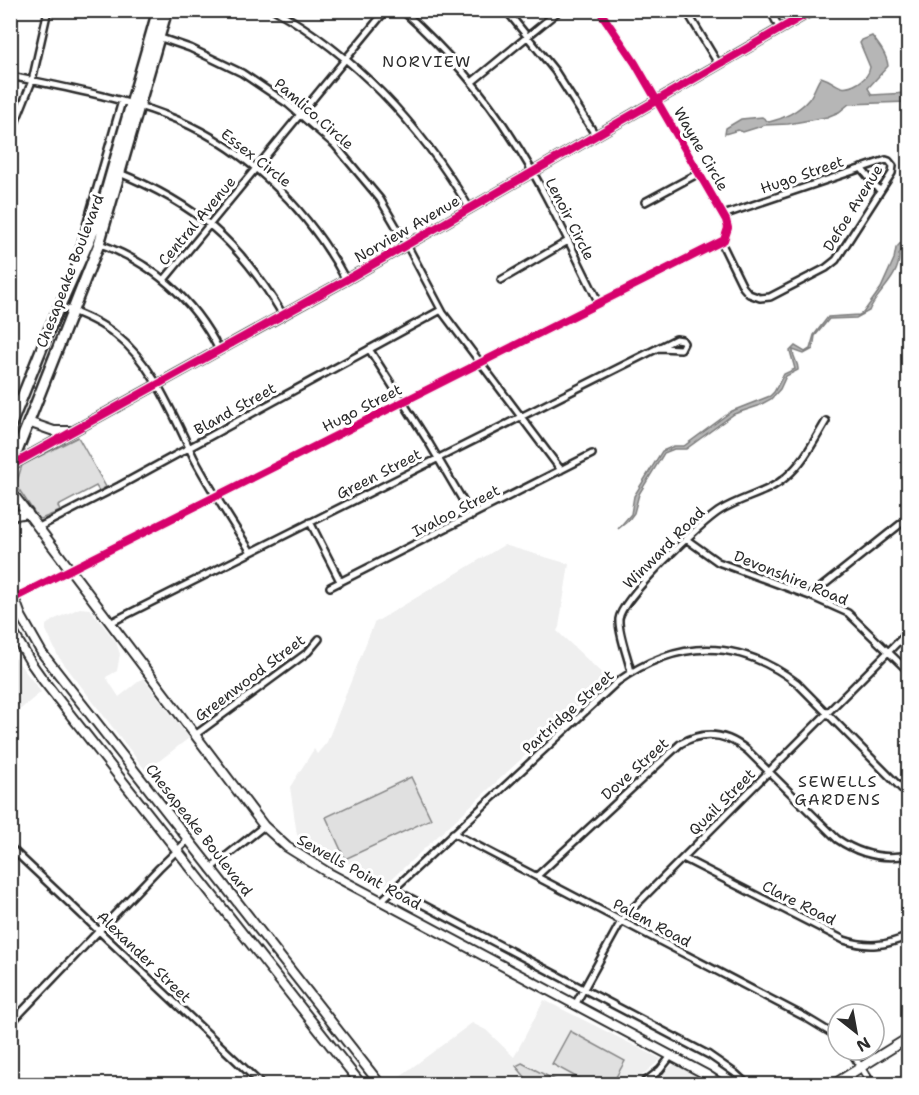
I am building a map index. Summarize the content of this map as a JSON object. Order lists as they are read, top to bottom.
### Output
{
  "streets": {
    "main road": ["Norview Avenue", "Chesapeake Boulevard", "Sewells Point Road"],
    "street": [
      "Pamlico Circle",
      "Wayne Circle",
      "Essex Circle",
      "Hugo Street",
      "Defoe Avenue",
      "Lenoir Circle",
      "Central Avenue",
      "Bland Street",
      "Green Street",
      "Ivaloo Street",
      "Winward Road",
      "Devonshire Road",
      "Greenwood Street",
      "Partridge Street",
      "Dove Street",
      "Quail Street",
      "Clare Road",
      "Palem Road",
      "Alexander Street"
    ]
  },
  "crossings": [
    ["Pamlico Circle", "Hugo Street"],
    ["Pamlico Circle", "Central Avenue"],
    ["Pamlico Circle", "Norview Avenue"],
    ["Pamlico Circle", "Chesapeake Boulevard"],
    ["Pamlico Circle", "Bland Street"],
    ["Pamlico Circle", "Green Street"],
    ["Pamlico Circle", "Ivaloo Street"],
    ["Wayne Circle", "Hugo Street"],
    ["Wayne Circle", "Defoe Avenue"],
    ["Wayne Circle", "Norview Avenue"],
    ["Essex Circle", "Central Avenue"],
    ["Essex Circle", "Norview Avenue"],
    ["Essex Circle", "Chesapeake Boulevard"],
    ["Hugo Street", "Defoe Avenue"],
    ["Hugo Street", "Lenoir Circle"],
    ["Hugo Street", "Chesapeake Boulevard"],
    ["Hugo Street", "Sewells Point Road"],
    ["Lenoir Circle", "Norview Avenue"],
    ["Norview Avenue", "Chesapeake Boulevard"],
    ["Bland Street", "Sewells Point Road"],
    ["Green Street", "Sewells Point Road"],
    ["Winward Road", "Devonshire Road"],
    ["Winward Road", "Partridge Street"],
    ["Devonshire Road", "Quail Street"],
    ["Greenwood Street", "Sewells Point Road"],
    ["Partridge Street", "Quail Street"],
    ["Partridge Street", "Sewells Point Road"],
    ["Partridge Street", "Palem Road"],
    ["Dove Street", "Quail Street"],
    ["Dove Street", "Palem Road"],
    ["Quail Street", "Sewells Point Road"],
    ["Quail Street", "Clare Road"],
    ["Quail Street", "Palem Road"]
  ],
  "districts": ["NORVIEW", "SEWELLS GARDENS"],
  "north": "bottom right"
}
